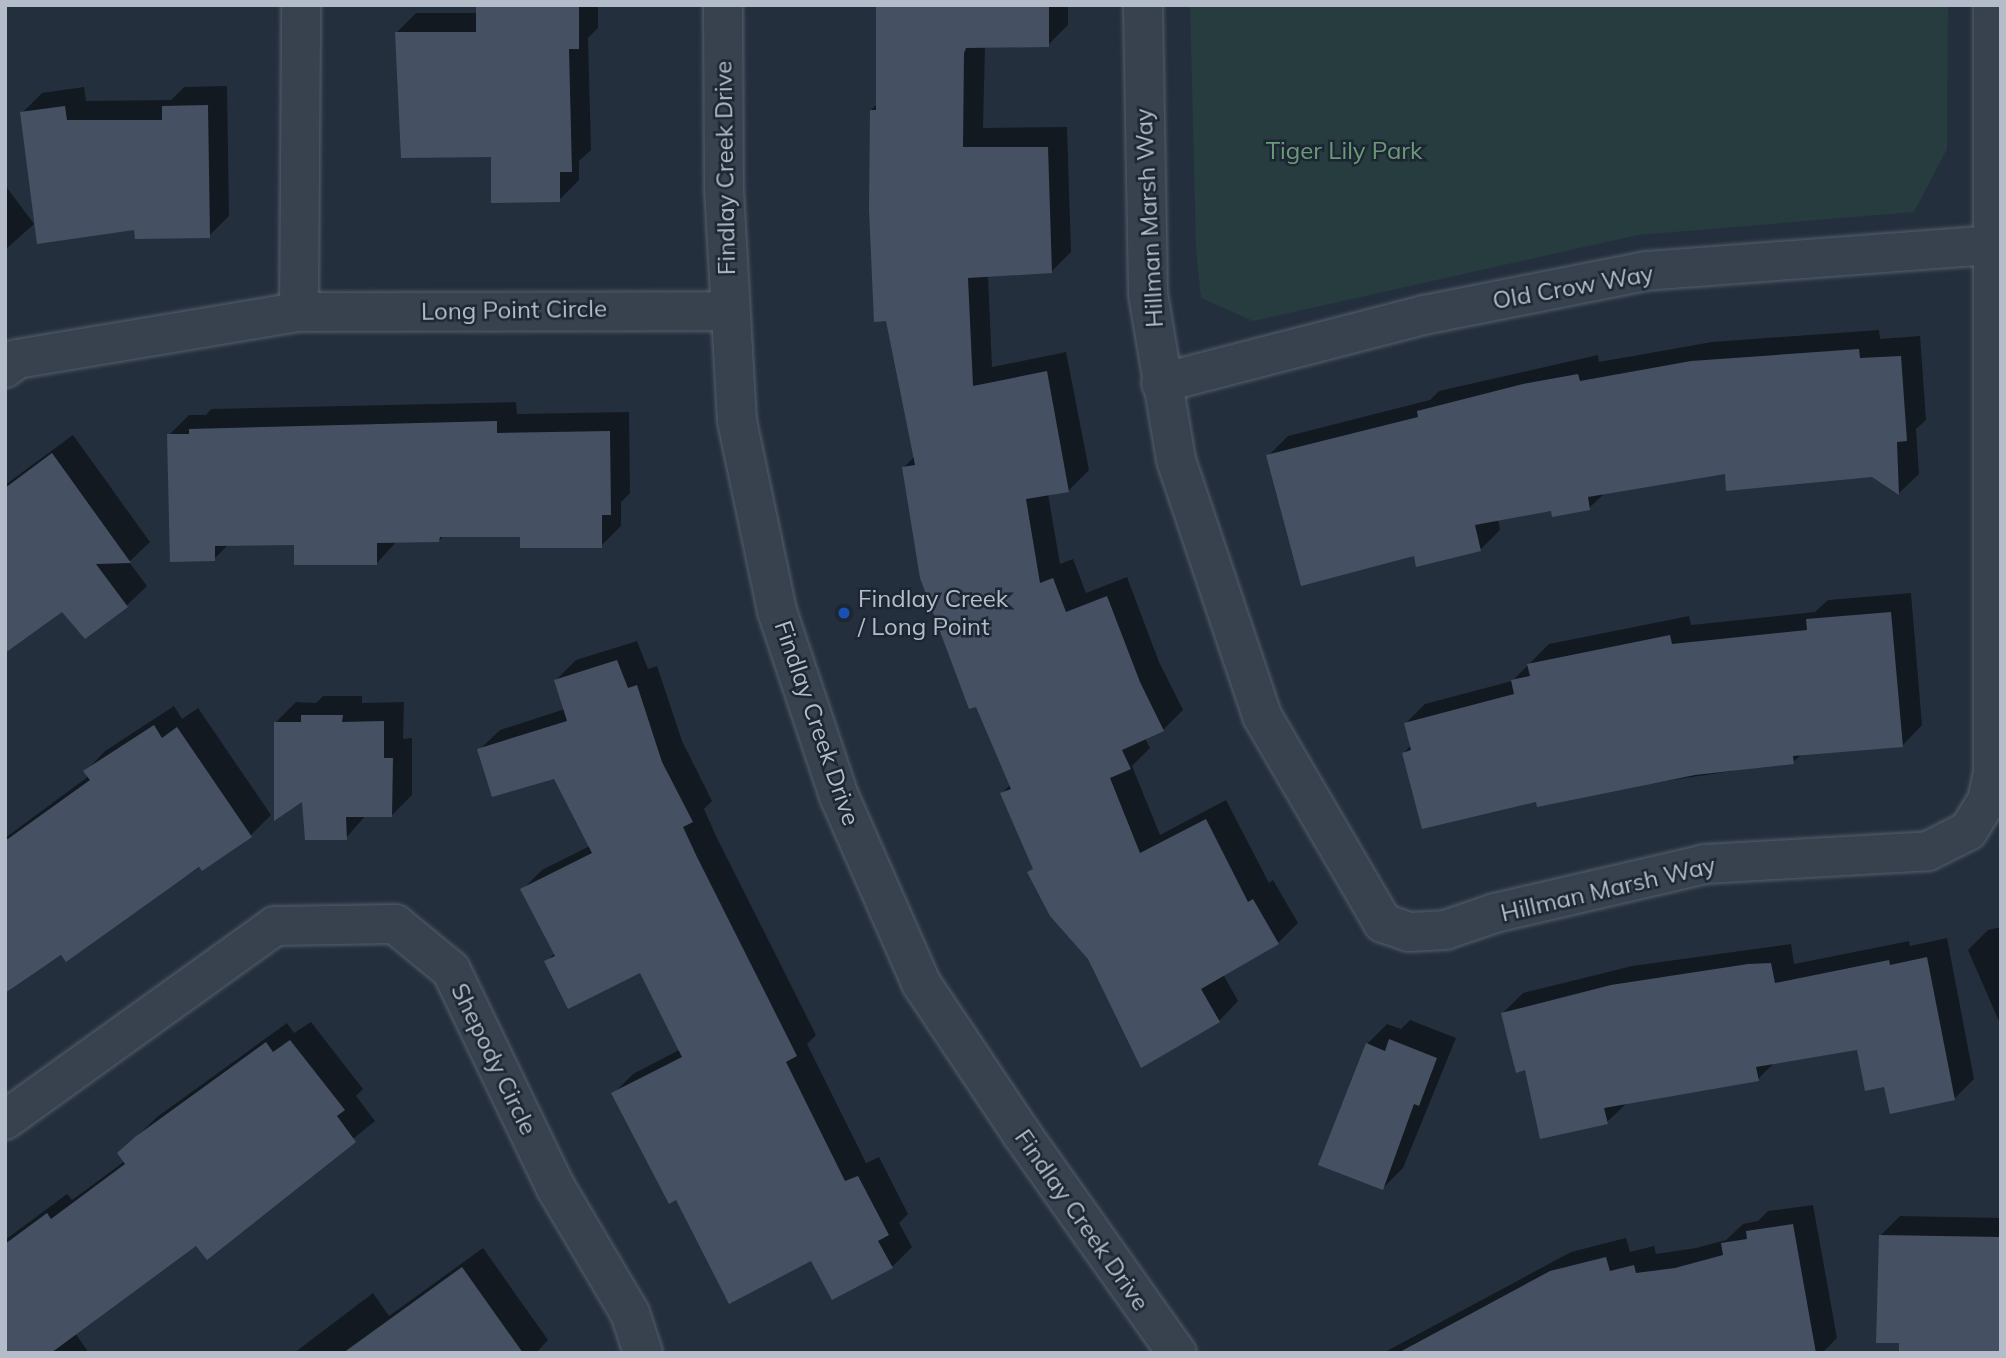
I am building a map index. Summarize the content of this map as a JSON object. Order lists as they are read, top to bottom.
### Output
{
  "streets": {
    "street": [
      "Findlay Creek Drive",
      "Hillman Marsh Way",
      "Old Crow Way",
      "Long Point Circle",
      "Shepody Circle"
    ]
  },
  "crossings": [
    ["Findlay Creek Drive", "Long Point Circle"],
    ["Hillman Marsh Way", "Old Crow Way"]
  ],
  "parks": ["Tiger Lily Park"],
  "places": ["Findlay Creek / Long Point"]
}
